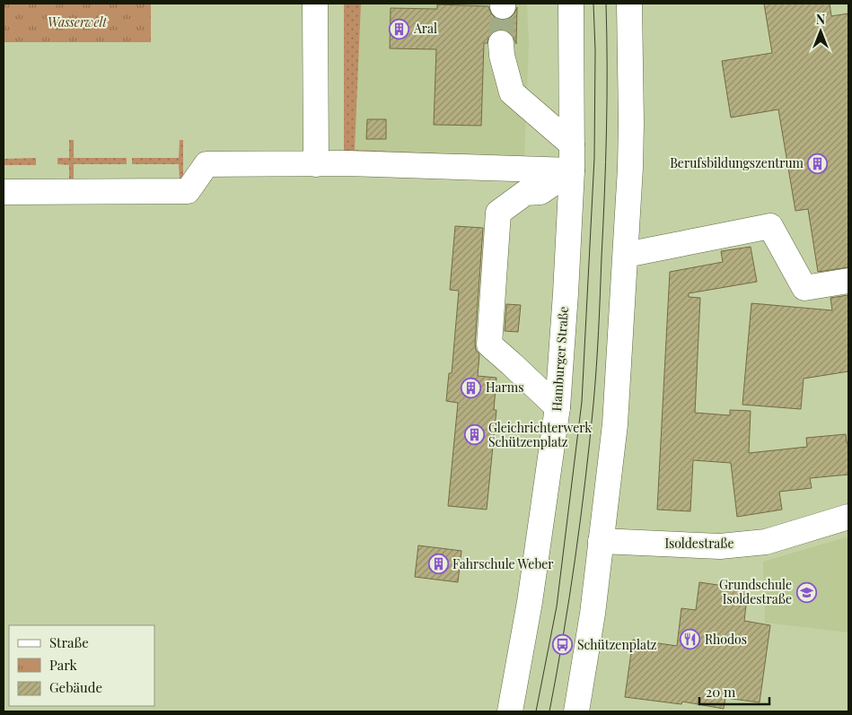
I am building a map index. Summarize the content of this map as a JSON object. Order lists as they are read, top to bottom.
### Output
{
  "streets": {
    "main road": ["Hamburger Straße", "Isoldestraße"]
  },
  "parks": ["Wasserwelt"],
  "places": {
    "building": [
      "Aral",
      "Berufsbildungszentrum",
      "Harms",
      "Gleichrichterwerk Schützenplatz",
      "Fahrschule Weber"
    ],
    "school or university": ["Grundschule Isoldestraße"],
    "restaurant": ["Rhodos"],
    "bus stop": ["Schützenplatz"]
  },
  "legend": ["Straße", "Park", "Gebäude"],
  "scale_bar": "20 m",
  "north": "top"
}
